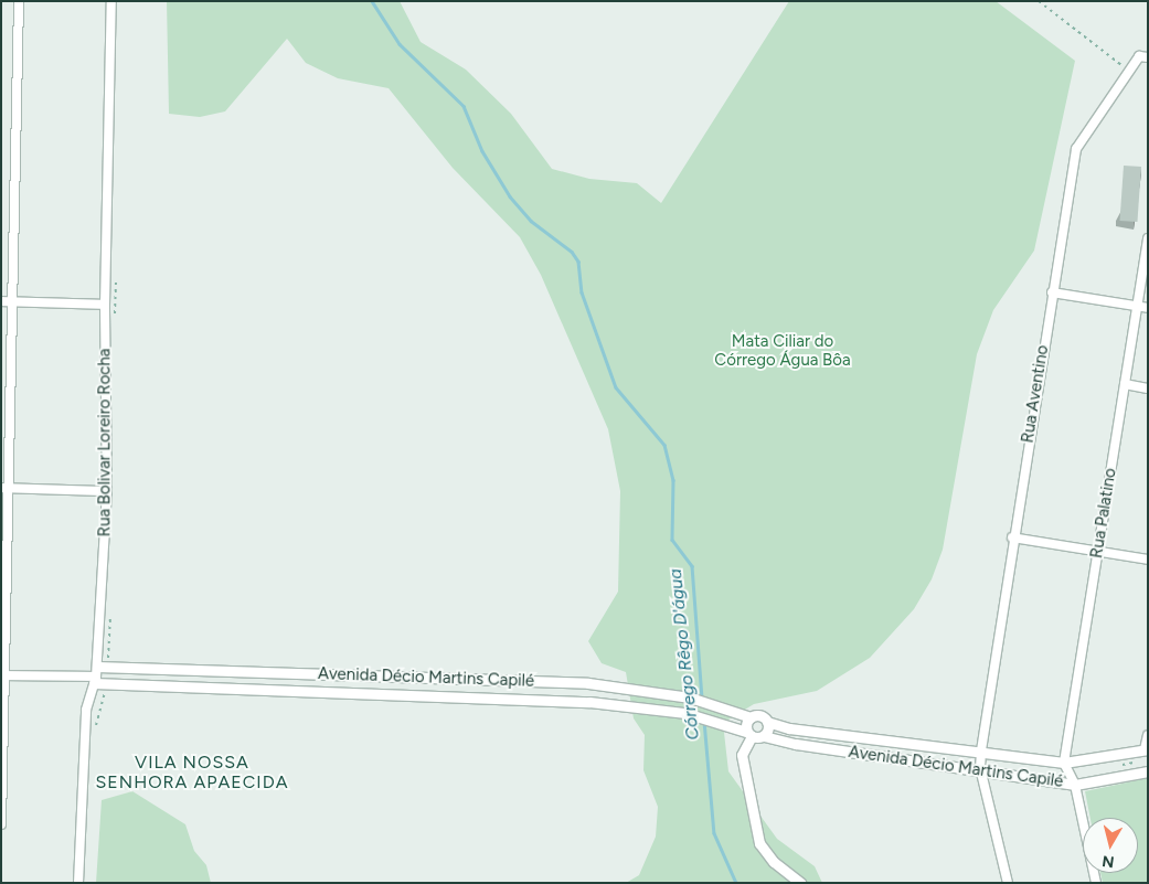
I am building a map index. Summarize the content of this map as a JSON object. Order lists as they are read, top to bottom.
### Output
{
  "streets": {
    "street": [
      "Rua Aventino",
      "Rua Bolivar Loreiro Rocha",
      "Rua Palatino",
      "Avenida Décio Martins Capilé"
    ]
  },
  "crossings": [
    ["Rua Aventino", "Avenida Décio Martins Capilé"],
    ["Rua Bolivar Loreiro Rocha", "Avenida Décio Martins Capilé"],
    ["Rua Palatino", "Avenida Décio Martins Capilé"]
  ],
  "districts": ["VILA NOSSA SENHORA APAECIDA"],
  "water": ["Córrego Rêgo D'água"],
  "parks": ["Mata Ciliar do Córrego Água Bôa"],
  "north": "bottom"
}
